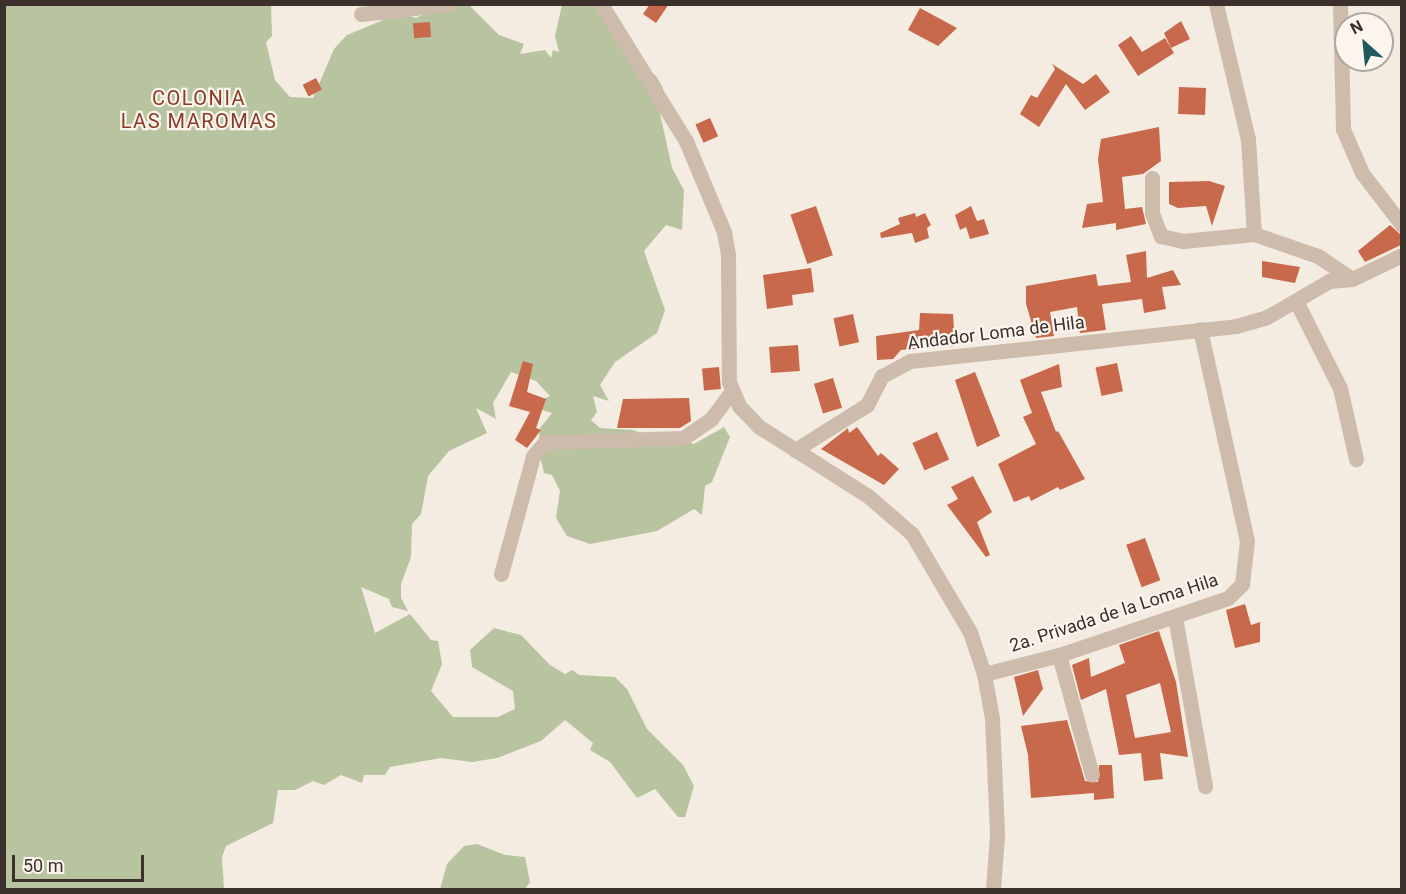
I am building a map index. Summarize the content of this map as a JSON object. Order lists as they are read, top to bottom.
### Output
{
  "streets": {
    "street": ["Andador Loma de Hila", "2a. Privada de la Loma Hila"]
  },
  "crossings": [
    ["Andador Loma de Hila", "2a. Privada de la Loma Hila"]
  ],
  "districts": ["COLONIA LAS MAROMAS"],
  "scale_bar": "50 m",
  "north": "top left"
}
